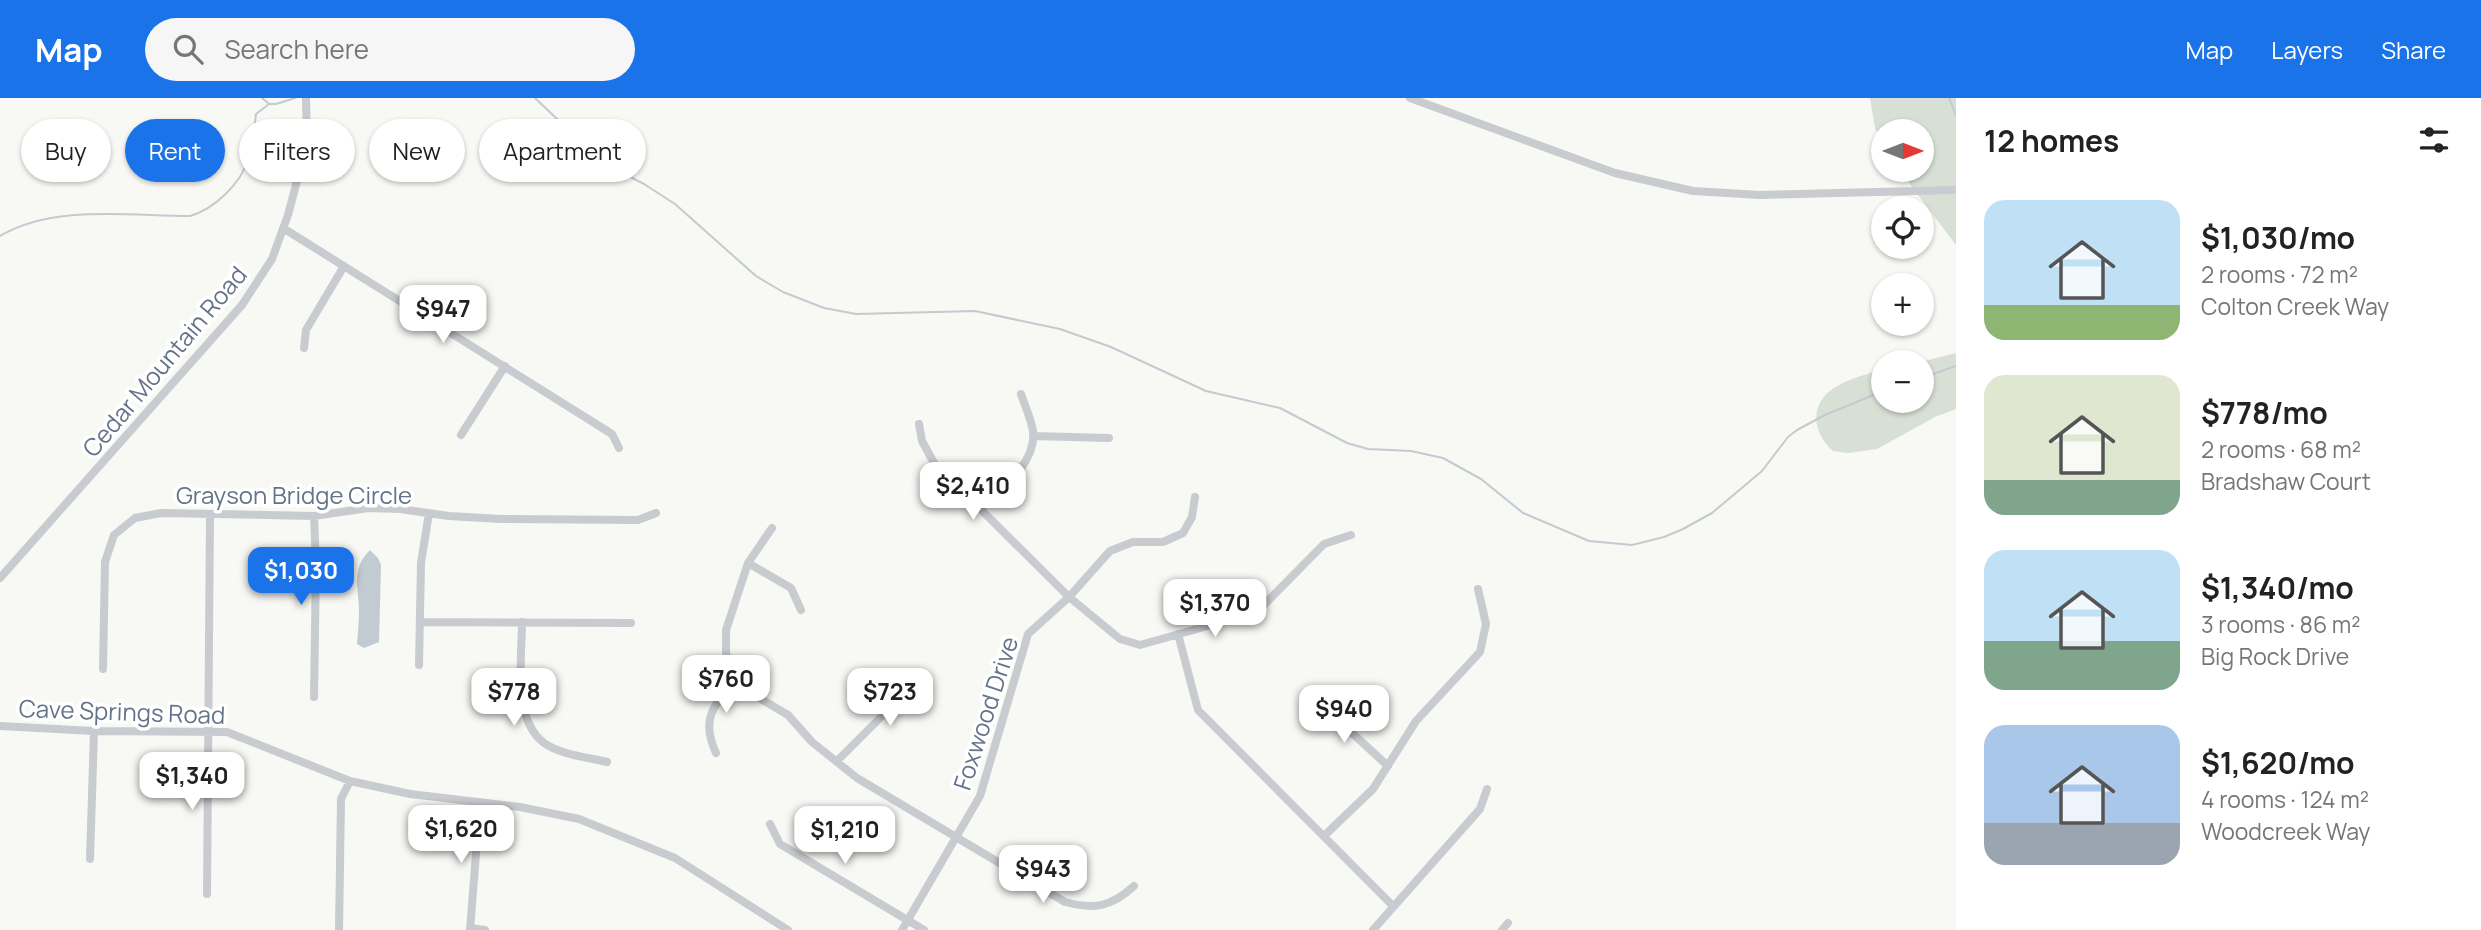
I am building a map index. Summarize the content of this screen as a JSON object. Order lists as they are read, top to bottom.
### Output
{
  "streets": {
    "street": [
      "Cedar Mountain Road",
      "Grayson Bridge Circle",
      "Cave Springs Road",
      "Foxwood Drive"
    ]
  },
  "north": "right",
  "page": {
    "header": "Map",
    "search": "Search here",
    "nav": ["Map", "Layers", "Share"],
    "heading": "12 homes",
    "map_buttons": ["+", "−"],
    "chip": [
      "Buy",
      "Rent",
      "Filters",
      "New",
      "Apartment"
    ],
    "list": [
      {
        "name": "$1,030/mo",
        "note": "2 rooms · 72 m² · Colton Creek Way"
      },
      {
        "name": "$778/mo",
        "note": "2 rooms · 68 m² · Bradshaw Court"
      },
      {
        "name": "$1,340/mo",
        "note": "3 rooms · 86 m² · Big Rock Drive"
      },
      {
        "name": "$1,620/mo",
        "note": "4 rooms · 124 m² · Woodcreek Way"
      }
    ],
    "price": [
      "$947",
      "$2,410",
      "$1,030",
      "$1,370",
      "$760",
      "$778",
      "$723",
      "$940",
      "$1,340",
      "$1,620",
      "$1,210",
      "$943"
    ]
  }
}
